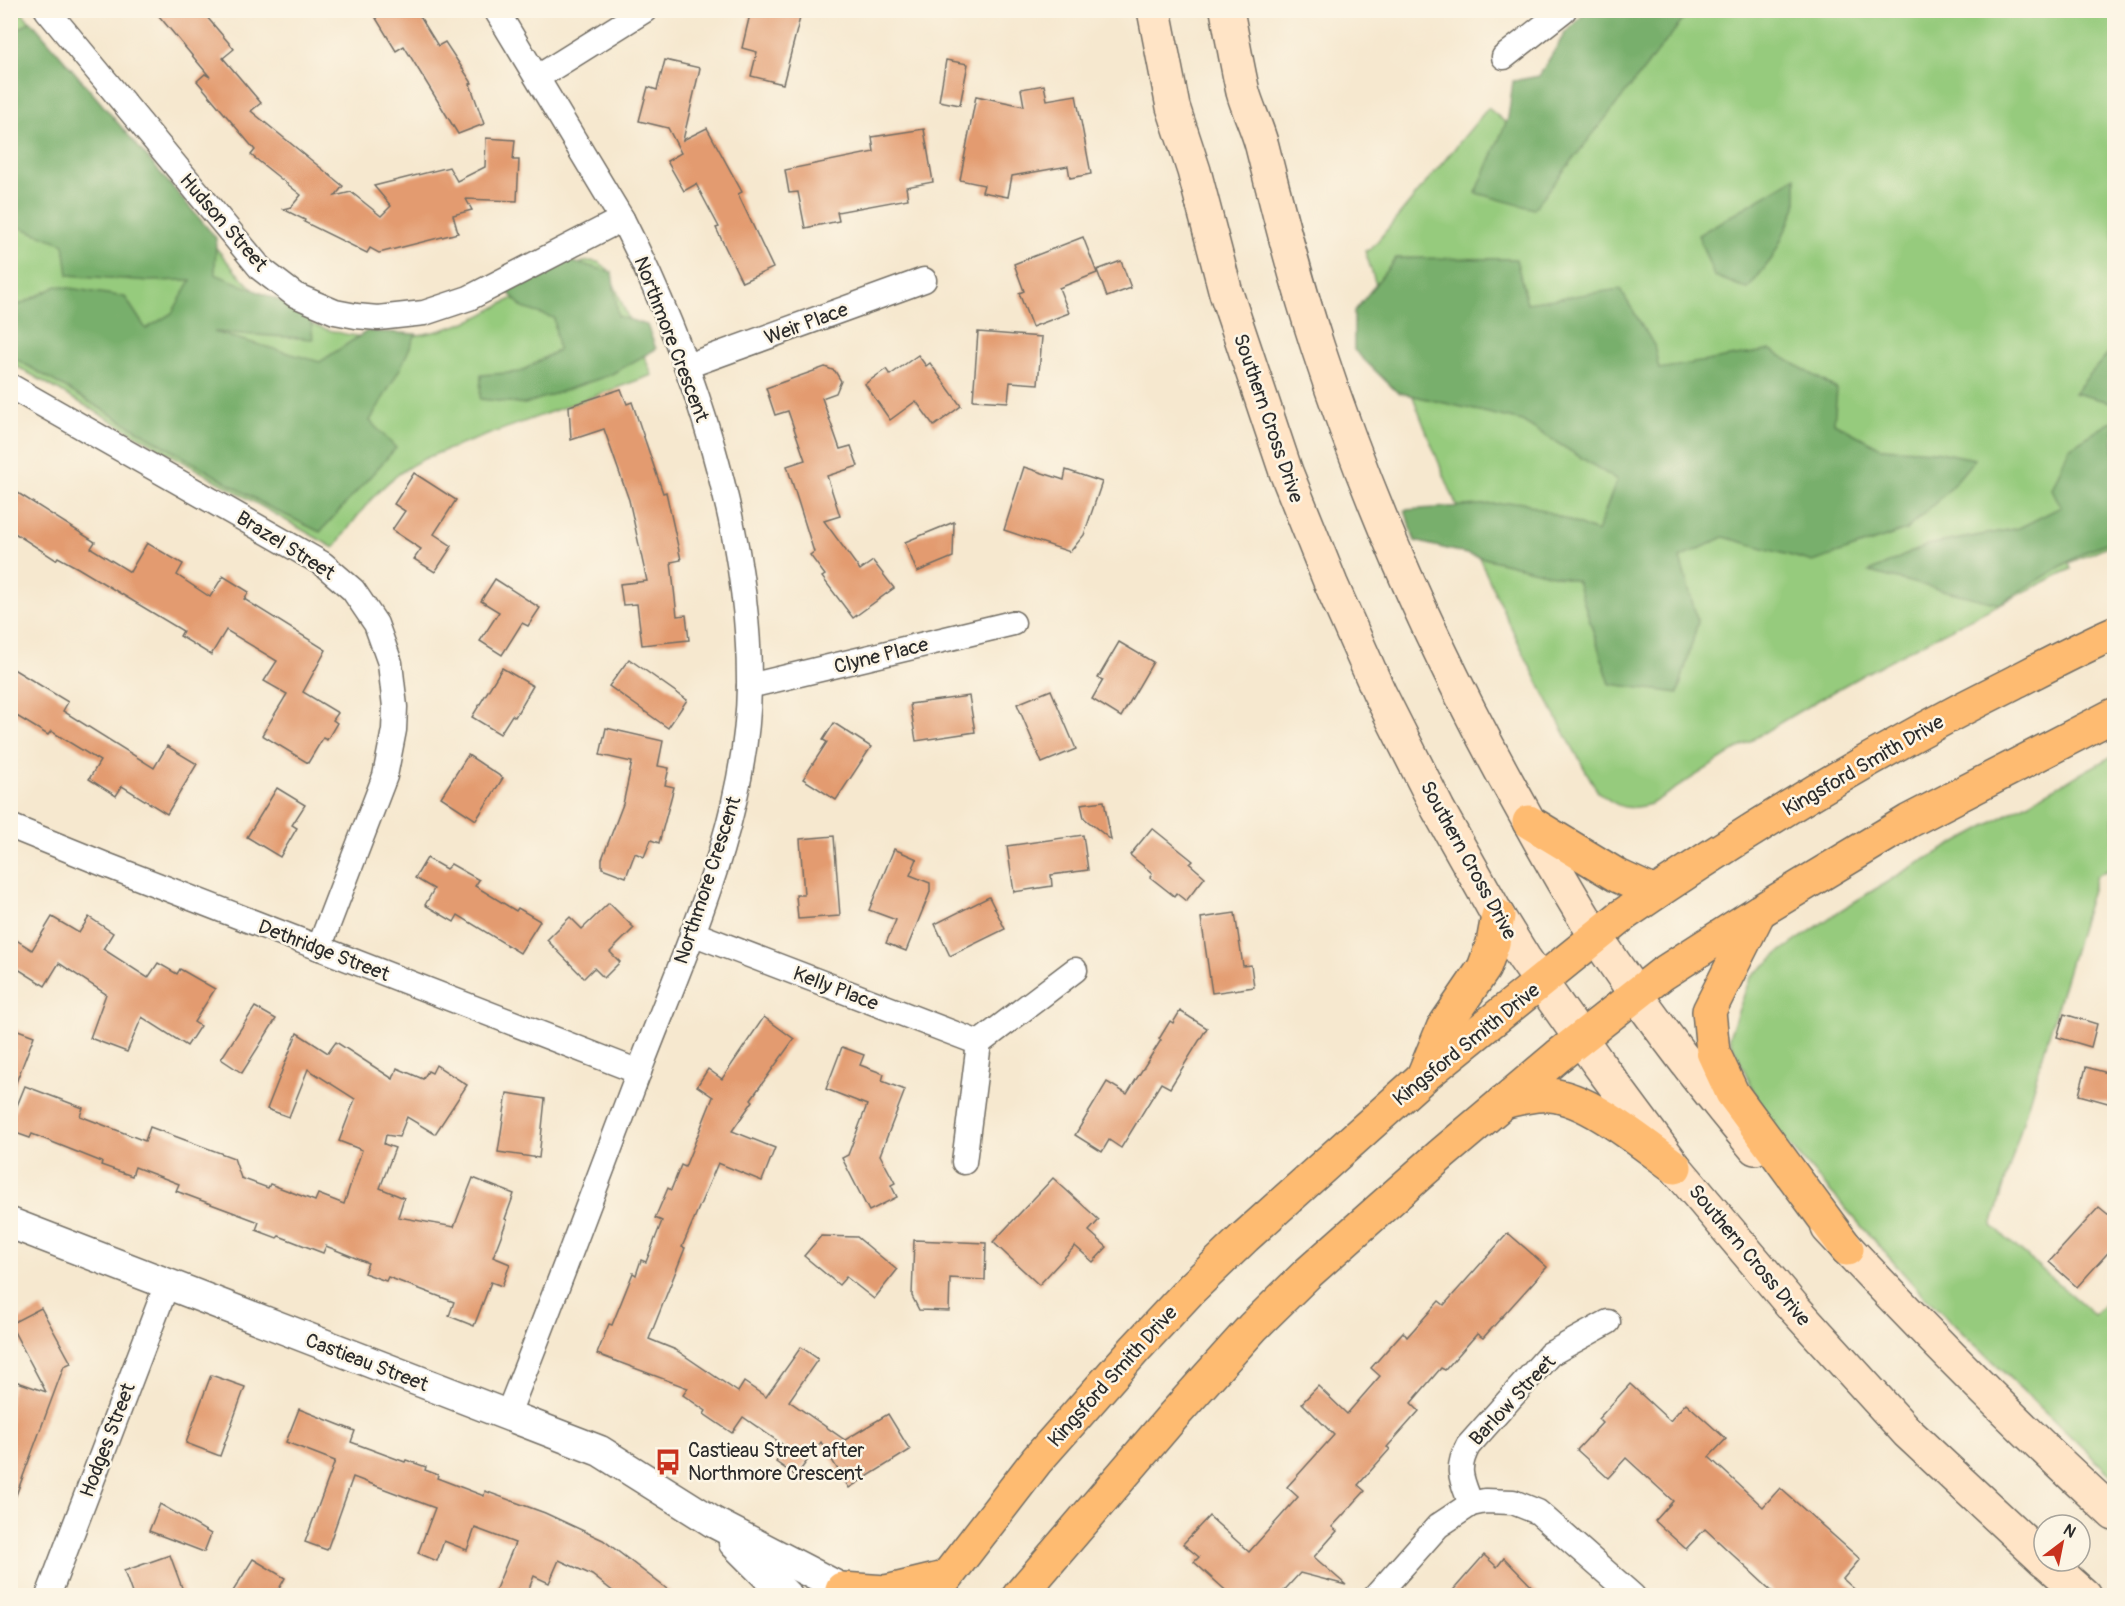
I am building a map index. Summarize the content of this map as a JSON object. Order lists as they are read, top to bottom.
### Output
{
  "streets": {
    "main road": ["Southern Cross Drive", "Kingsford Smith Drive"],
    "street": [
      "Hudson Street",
      "Weir Place",
      "Northmore Crescent",
      "Brazel Street",
      "Clyne Place",
      "Dethridge Street",
      "Kelly Place",
      "Castieau Street",
      "Barlow Street",
      "Hodges Street"
    ]
  },
  "crossings": [
    ["Hudson Street", "Northmore Crescent"],
    ["Weir Place", "Northmore Crescent"],
    ["Northmore Crescent", "Clyne Place"],
    ["Northmore Crescent", "Dethridge Street"],
    ["Northmore Crescent", "Kelly Place"],
    ["Northmore Crescent", "Castieau Street"],
    ["Southern Cross Drive", "Kingsford Smith Drive"],
    ["Brazel Street", "Dethridge Street"],
    ["Castieau Street", "Hodges Street"]
  ],
  "places": {
    "bus stop": ["Castieau Street after Northmore Crescent"]
  },
  "north": "top right"
}
